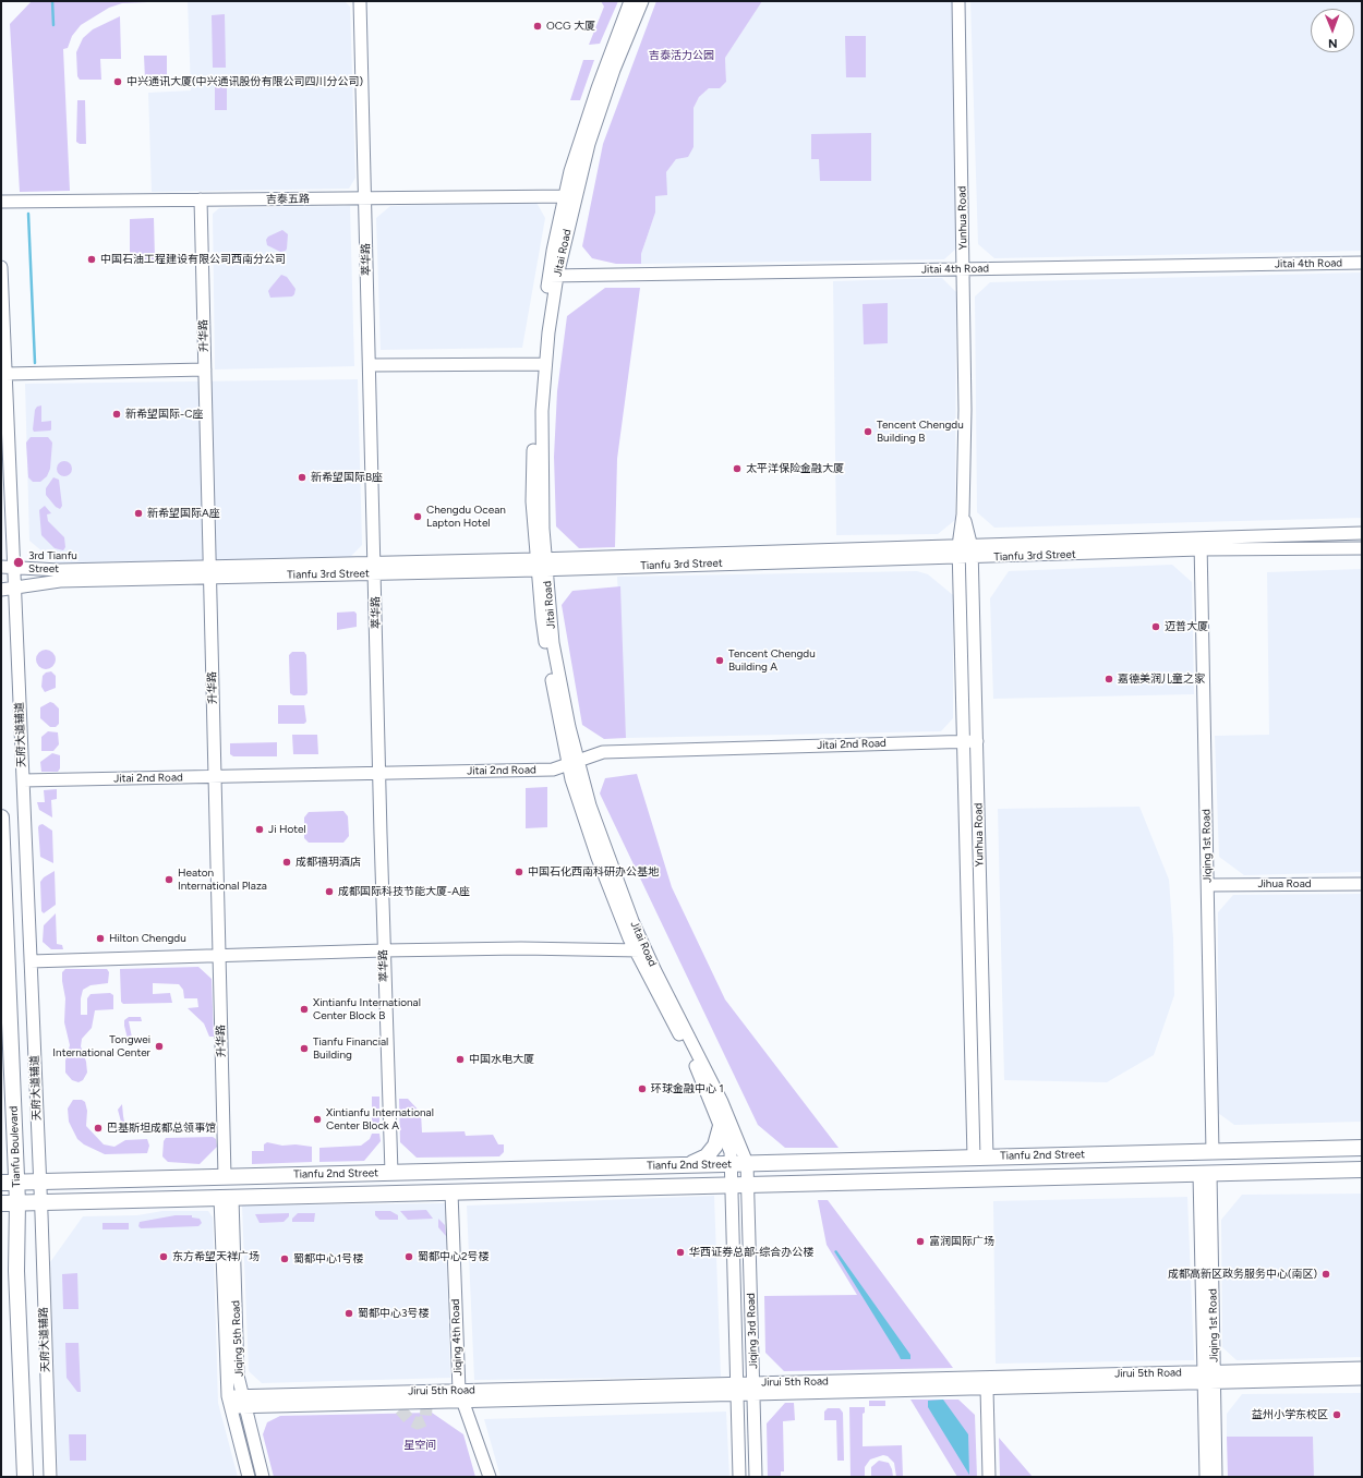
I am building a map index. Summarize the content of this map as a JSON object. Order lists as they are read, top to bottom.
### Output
{
  "streets": {
    "main road": ["Tianfu Boulevard", "Tianfu 2nd Street"],
    "street": [
      "吉泰五路",
      "Yunhua Road",
      "Jitai Road",
      "萃华路",
      "Jitai 4th Road",
      "升华路",
      "Tianfu 3rd Street",
      "天府大道辅道",
      "Jitai 2nd Road",
      "Jiqing 1st Road",
      "Jihua Road",
      "Jiqing 3rd Road",
      "Jiqing 4th Road",
      "Jiqing 5th Road",
      "天府大道辅路",
      "Jirui 5th Road"
    ]
  },
  "crossings": [
    ["吉泰五路", "Jitai Road"],
    ["吉泰五路", "萃华路"],
    ["吉泰五路", "升华路"],
    ["Yunhua Road", "Jitai 4th Road"],
    ["Yunhua Road", "Tianfu 3rd Street"],
    ["Yunhua Road", "Jitai 2nd Road"],
    ["Yunhua Road", "Tianfu 2nd Street"],
    ["Jitai Road", "Jitai 4th Road"],
    ["Jitai Road", "Tianfu 3rd Street"],
    ["Jitai Road", "Jitai 2nd Road"],
    ["Jitai Road", "Tianfu 2nd Street"],
    ["Jitai Road", "Jiqing 3rd Road"],
    ["萃华路", "Tianfu 3rd Street"],
    ["萃华路", "Jitai 2nd Road"],
    ["萃华路", "Tianfu 2nd Street"],
    ["升华路", "Tianfu 3rd Street"],
    ["升华路", "Jitai 2nd Road"],
    ["升华路", "Tianfu 2nd Street"],
    ["Tianfu 3rd Street", "天府大道辅道"],
    ["Tianfu 3rd Street", "Jiqing 1st Road"],
    ["天府大道辅道", "Jitai 2nd Road"],
    ["天府大道辅道", "Tianfu 2nd Street"],
    ["天府大道辅道", "天府大道辅路"],
    ["Jiqing 1st Road", "Jihua Road"],
    ["Jiqing 1st Road", "Tianfu 2nd Street"],
    ["Jiqing 1st Road", "Jirui 5th Road"],
    ["Tianfu Boulevard", "Tianfu 2nd Street"],
    ["Tianfu 2nd Street", "Jiqing 3rd Road"],
    ["Tianfu 2nd Street", "Jiqing 4th Road"],
    ["Tianfu 2nd Street", "Jiqing 5th Road"],
    ["Tianfu 2nd Street", "天府大道辅路"],
    ["Jiqing 3rd Road", "Jirui 5th Road"],
    ["Jiqing 4th Road", "Jirui 5th Road"],
    ["Jiqing 5th Road", "Jirui 5th Road"]
  ],
  "parks": ["吉泰活力公园", "星空间"],
  "places": [
    "OCG 大厦",
    "中兴通讯大厦(中兴通讯股份有限公司四川分公司)",
    "中国石油工程建设有限公司西南分公司",
    "新希望国际-C座",
    "Tencent Chengdu Building B",
    "太平洋保险金融大厦",
    "新希望国际B座",
    "新希望国际A座",
    "Chengdu Ocean Lapton Hotel",
    "3rd Tianfu Street",
    "迈普大厦",
    "Tencent Chengdu Building A",
    "嘉德美润儿童之家",
    "Ji Hotel",
    "成都禧玥酒店",
    "中国石化西南科研办公基地",
    "Heaton International Plaza",
    "成都国际科技节能大厦-A座",
    "Hilton Chengdu",
    "Xintianfu International Center Block B",
    "Tongwei International Center",
    "Tianfu Financial Building",
    "中国水电大厦",
    "环球金融中心 1",
    "Xintianfu International Center Block A",
    "巴基斯坦成都总领事馆",
    "富润国际广场",
    "华西证券总部-综合办公楼",
    "东方希望天祥广场",
    "蜀都中心2号楼",
    "蜀都中心1号楼",
    "成都高新区政务服务中心(南区)",
    "蜀都中心3号楼",
    "益州小学东校区"
  ],
  "north": "bottom"
}
